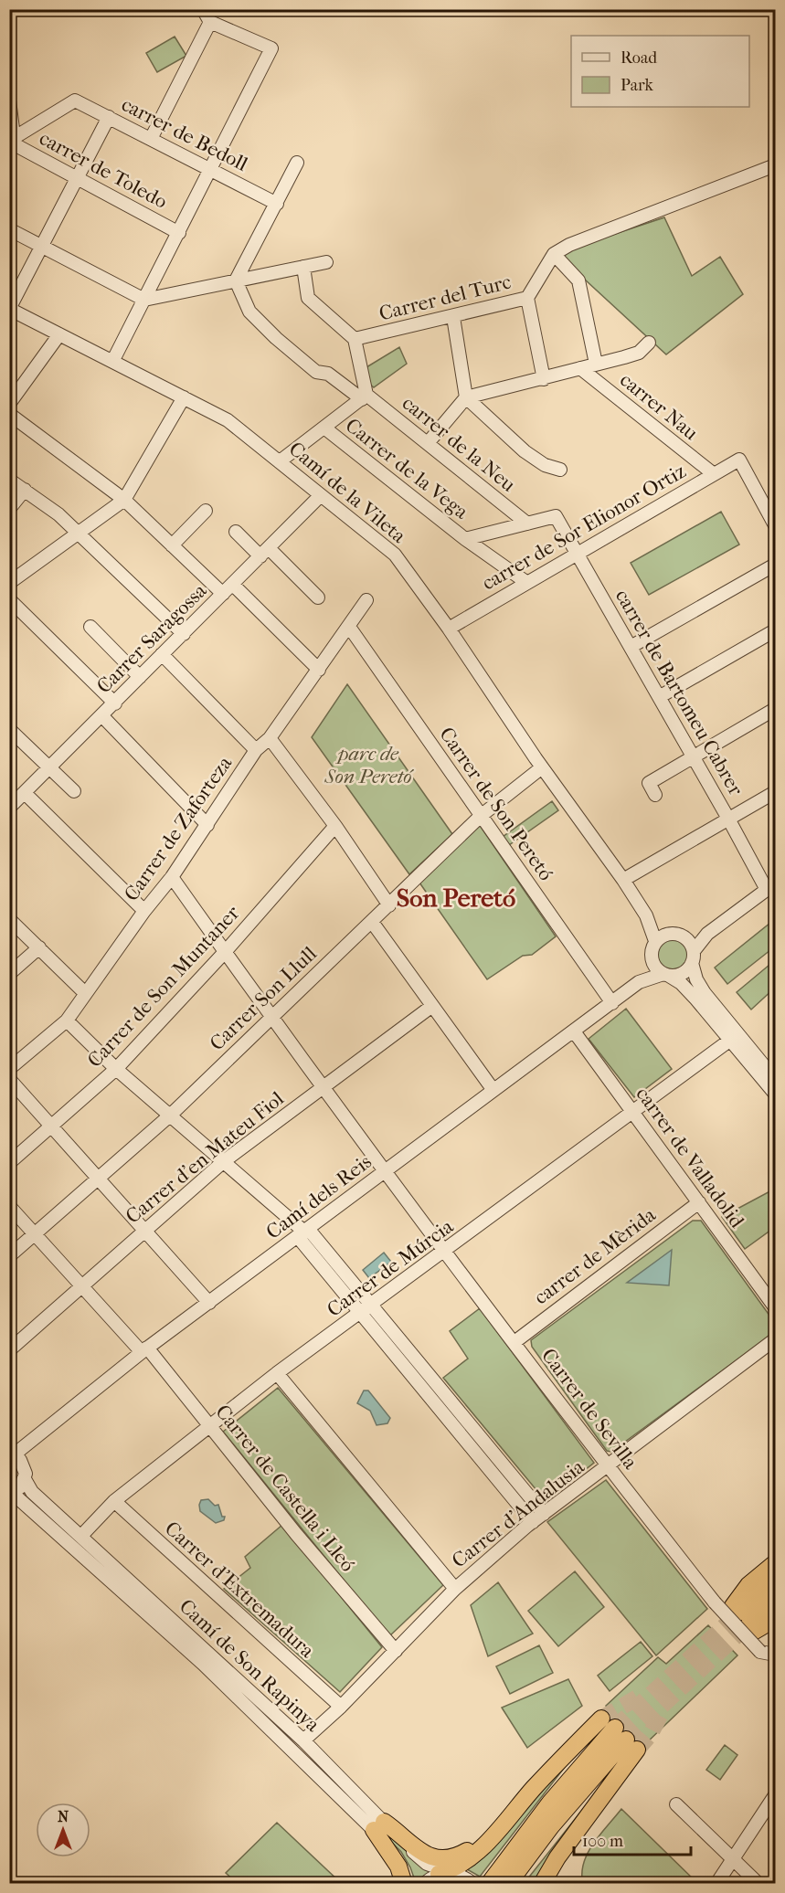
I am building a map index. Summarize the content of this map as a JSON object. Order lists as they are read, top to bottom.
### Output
{
  "streets": {
    "street": [
      "carrer de Bedoll",
      "carrer de Toledo",
      "Carrer del Turc",
      "carrer Nau",
      "carrer de la Neu",
      "Carrer de la Vega",
      "Camí de la Vileta",
      "carrer de Sor Elionor Ortiz",
      "Carrer Saragossa",
      "carrer de Bartomeu Cabrer",
      "Carrer de Son Peretó",
      "Carrer de Zaforteza",
      "Carrer de Son Muntaner",
      "Carrer Son Llull",
      "Carrer d'en Mateu Fiol",
      "carrer de Valladolid",
      "Camí dels Reis",
      "carrer de Mèrida",
      "Carrer de Múrcia",
      "Carrer de Sevilla",
      "Carrer de Castella i Lleó",
      "Carrer d'Andalusia",
      "Carrer d'Extremadura",
      "Camí de Son Rapinya"
    ]
  },
  "crossings": [
    ["carrer de Bedoll", "carrer de Toledo"],
    ["carrer Nau", "carrer de Sor Elionor Ortiz"],
    ["carrer de la Neu", "carrer de Bartomeu Cabrer"],
    ["Carrer de la Vega", "carrer de Sor Elionor Ortiz"],
    ["Camí de la Vileta", "carrer de Sor Elionor Ortiz"],
    ["Camí de la Vileta", "Carrer Saragossa"],
    ["Camí de la Vileta", "Carrer Son Llull"],
    ["Camí de la Vileta", "Camí dels Reis"],
    ["carrer de Sor Elionor Ortiz", "carrer de Bartomeu Cabrer"],
    ["Carrer de Son Peretó", "Carrer de Zaforteza"],
    ["Carrer de Son Peretó", "Carrer Son Llull"],
    ["Carrer de Son Peretó", "Camí dels Reis"],
    ["Carrer de Zaforteza", "Carrer de Sevilla"],
    ["Carrer de Son Muntaner", "Carrer de Sevilla"],
    ["Carrer Son Llull", "Carrer de Sevilla"],
    ["Carrer Son Llull", "Carrer de Castella i Lleó"],
    ["Carrer d'en Mateu Fiol", "Carrer de Sevilla"],
    ["Carrer d'en Mateu Fiol", "Carrer de Castella i Lleó"],
    ["carrer de Valladolid", "Camí dels Reis"],
    ["carrer de Valladolid", "carrer de Mèrida"],
    ["carrer de Valladolid", "Carrer de Múrcia"],
    ["Camí dels Reis", "Carrer de Sevilla"],
    ["Camí dels Reis", "Carrer de Castella i Lleó"],
    ["carrer de Mèrida", "Carrer de Sevilla"],
    ["Carrer de Múrcia", "Carrer de Sevilla"],
    ["Carrer de Múrcia", "Carrer de Castella i Lleó"],
    ["Carrer de Múrcia", "Carrer d'Extremadura"],
    ["Carrer de Múrcia", "Camí de Son Rapinya"],
    ["Carrer de Sevilla", "Carrer d'Andalusia"],
    ["Carrer de Castella i Lleó", "Carrer d'Andalusia"],
    ["Carrer d'Andalusia", "Carrer d'Extremadura"],
    ["Carrer d'Andalusia", "Camí de Son Rapinya"]
  ],
  "districts": ["Son Peretó"],
  "parks": ["parc de Son Peretó"],
  "legend": ["Road", "Park"],
  "scale_bar": "100 m",
  "north": "top"
}
